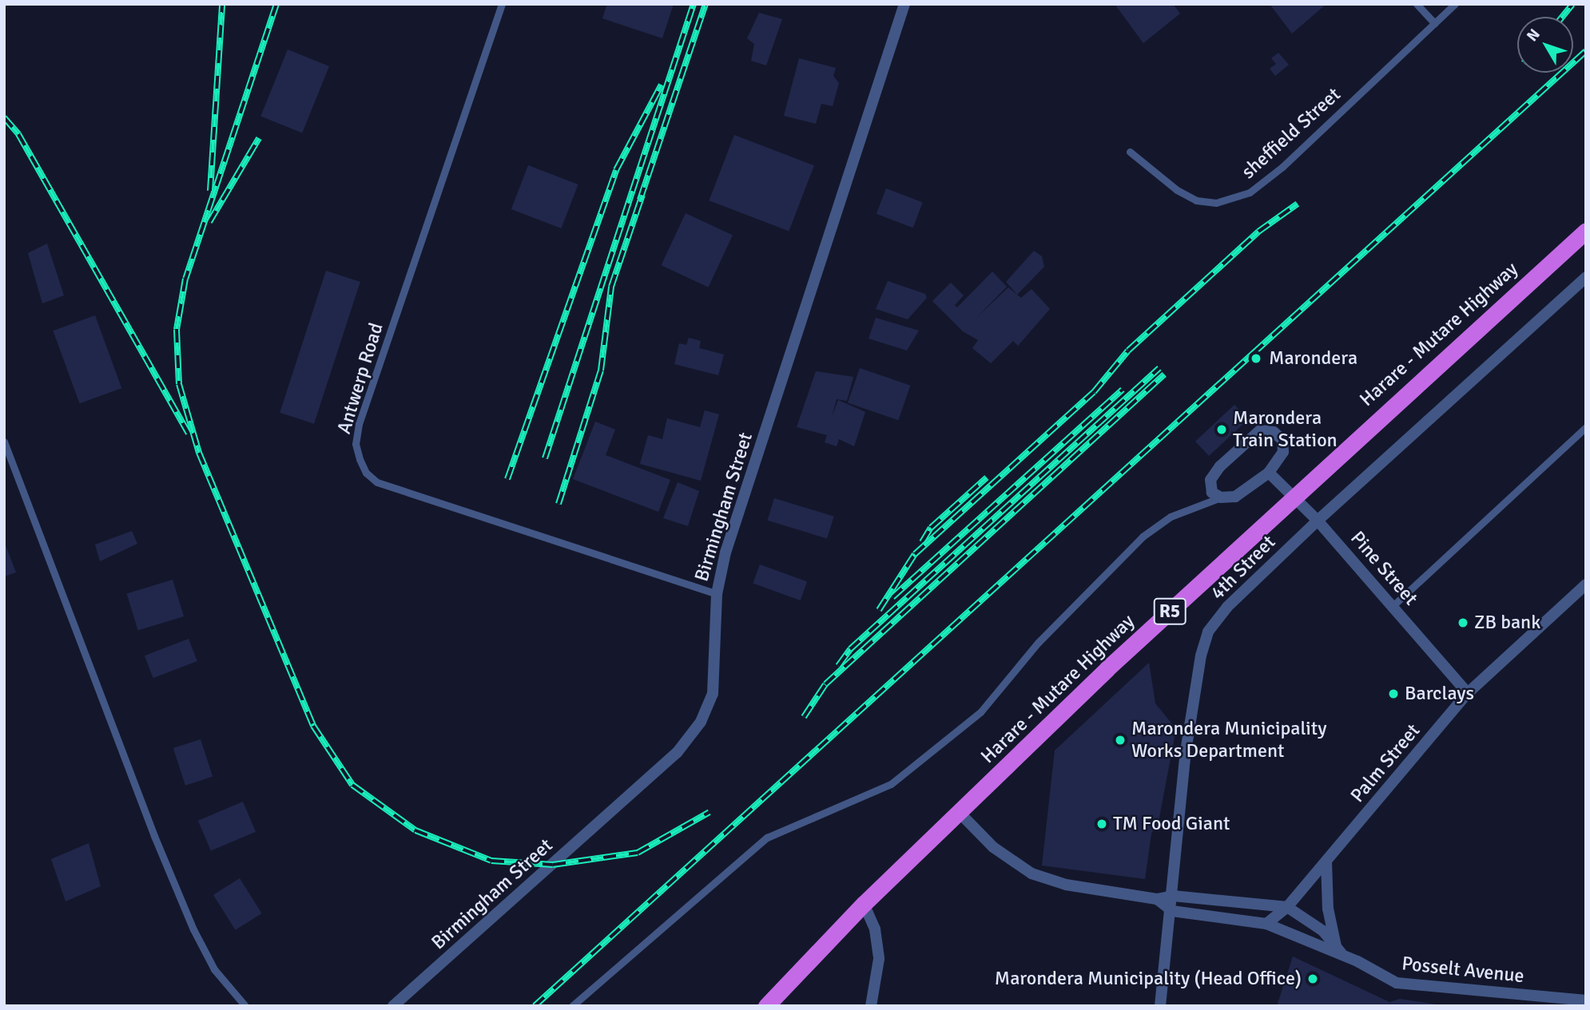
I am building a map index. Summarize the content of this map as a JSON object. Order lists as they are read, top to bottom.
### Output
{
  "streets": {
    "highway": ["Harare - Mutare Highway", "R5"],
    "street": [
      "Birmingham Street",
      "4th Street",
      "Pine Street",
      "Palm Street",
      "Posselt Avenue"
    ],
    "lane": ["sheffield Street", "Antwerp Road"]
  },
  "crossings": [
    ["Harare - Mutare Highway", "Pine Street"],
    ["Harare - Mutare Highway", "Posselt Avenue"],
    ["Antwerp Road", "Birmingham Street"],
    ["4th Street", "Pine Street"],
    ["4th Street", "Posselt Avenue"],
    ["Pine Street", "Palm Street"],
    ["Palm Street", "Posselt Avenue"]
  ],
  "places": [
    "Marondera",
    "Marondera Train Station",
    "ZB bank",
    "Barclays",
    "Marondera Municipality Works Department",
    "TM Food Giant",
    "Marondera Municipality (Head Office)"
  ],
  "north": "top left"
}
